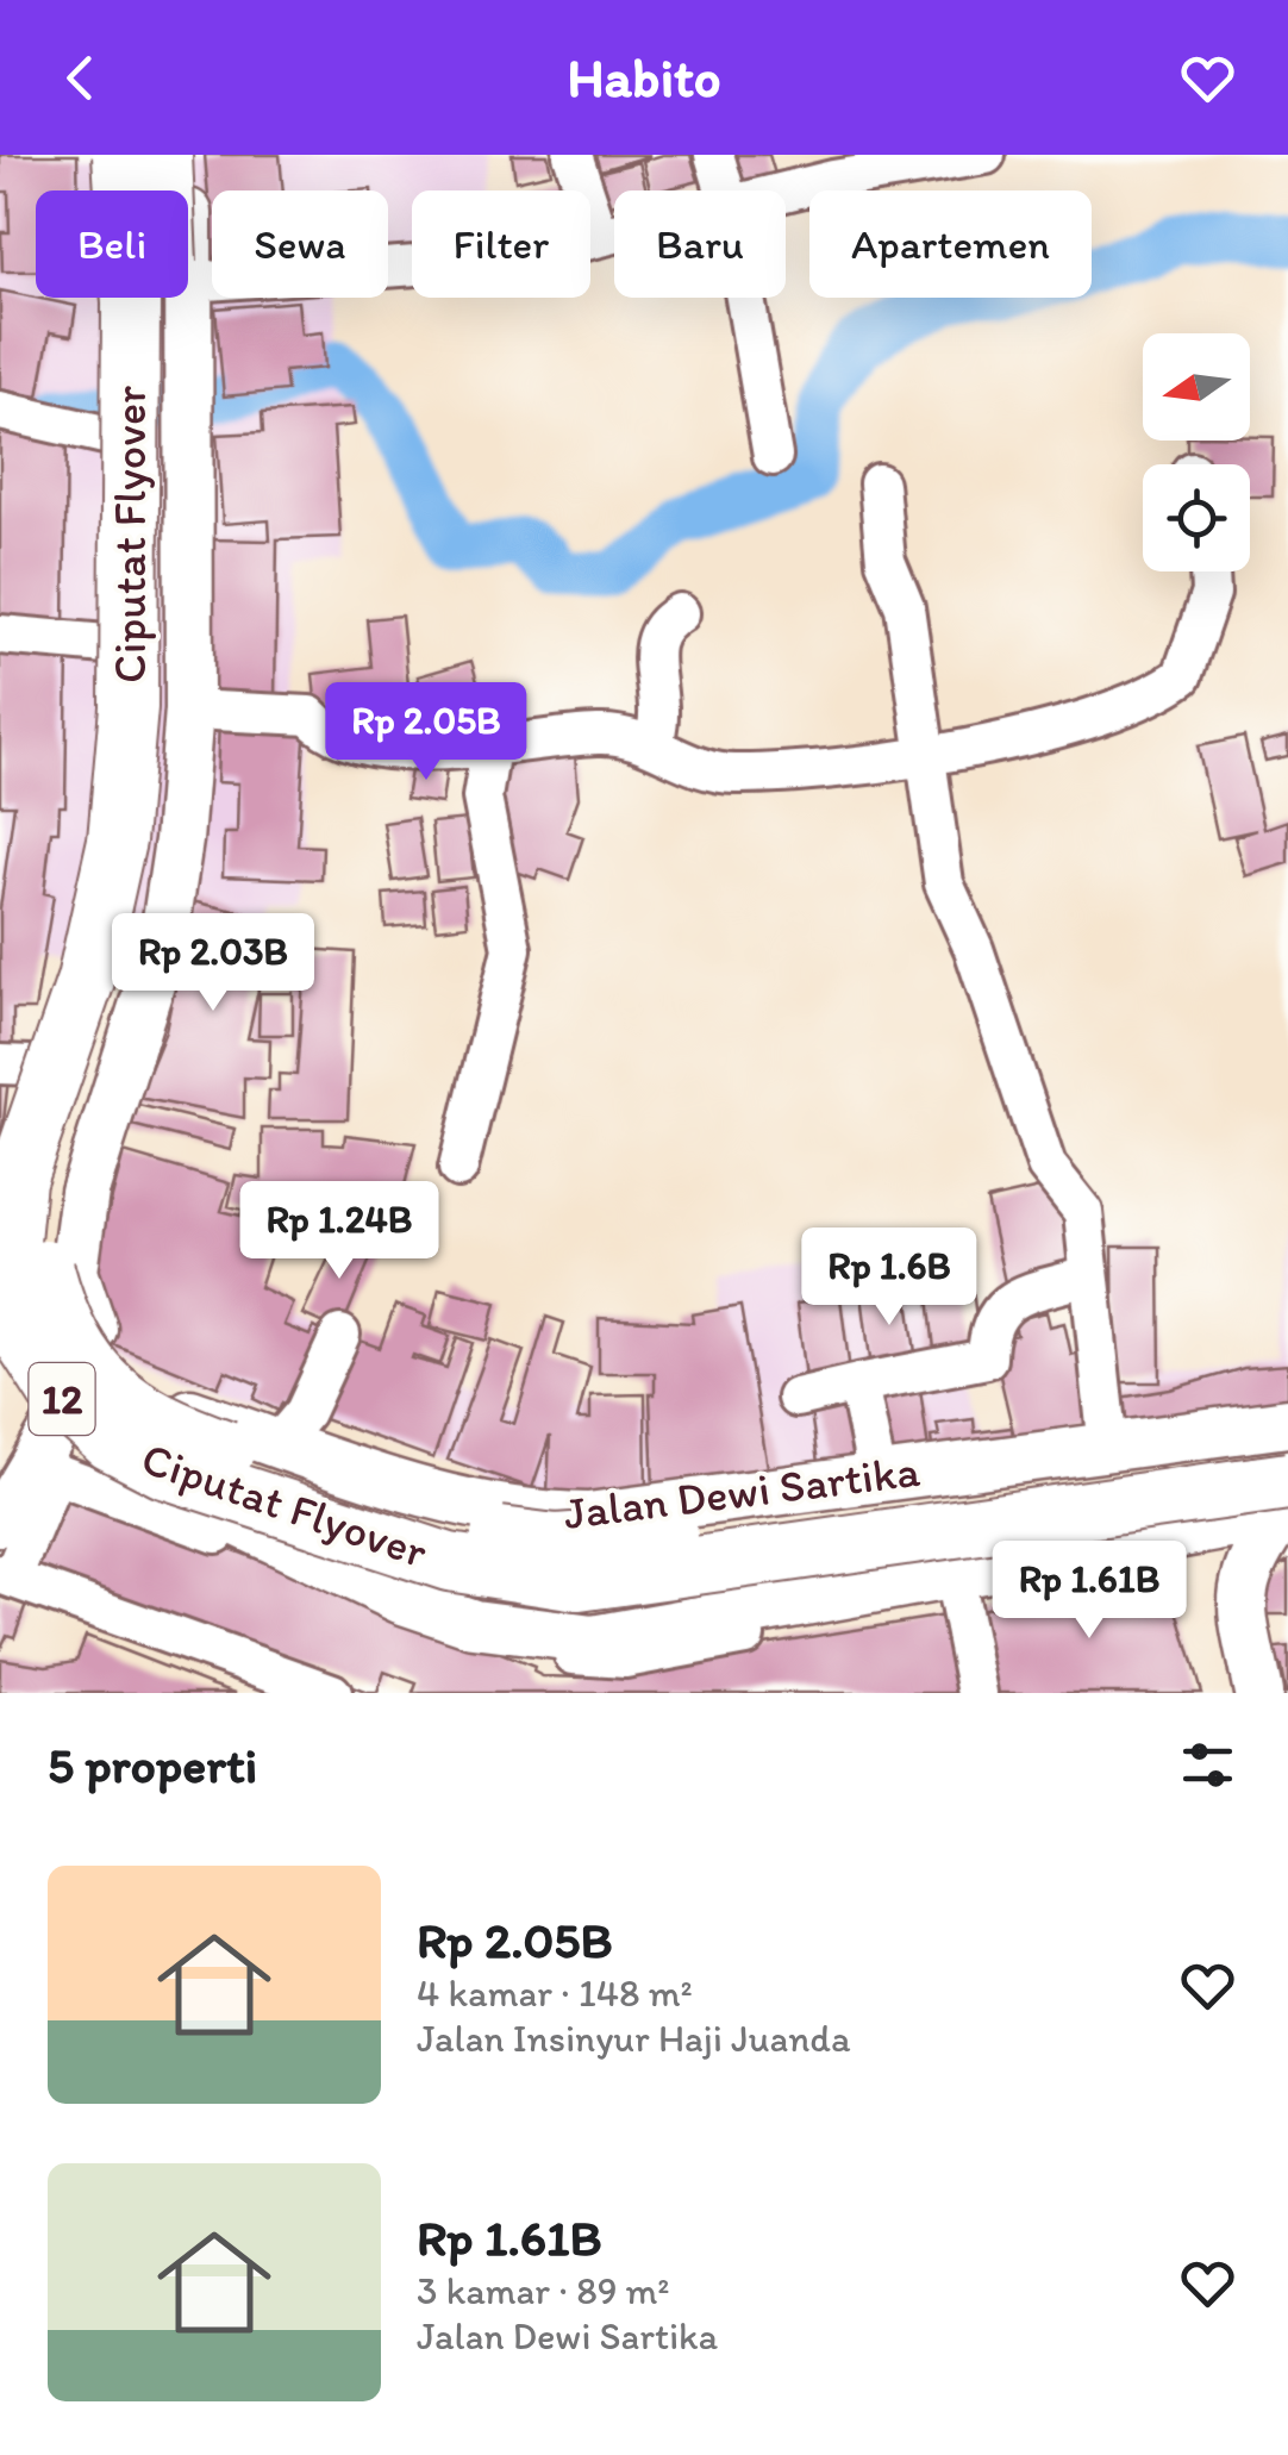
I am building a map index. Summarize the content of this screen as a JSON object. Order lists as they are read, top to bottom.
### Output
{
  "streets": {
    "highway": ["Ciputat Flyover", "12"],
    "main road": ["Jalan Dewi Sartika"]
  },
  "north": "left",
  "page": {
    "header": "Habito",
    "chip": [
      "Beli",
      "Sewa",
      "Filter",
      "Baru",
      "Apartemen"
    ],
    "price": [
      "Rp 2.05B",
      "Rp 2.03B",
      "Rp 1.24B",
      "Rp 1.6B",
      "Rp 1.61B"
    ],
    "heading": "5 properti",
    "list": [
      {
        "name": "Rp 2.05B",
        "note": "4 kamar · 148 m² · Jalan Insinyur Haji Juanda"
      },
      {
        "name": "Rp 1.61B",
        "note": "3 kamar · 89 m² · Jalan Dewi Sartika"
      }
    ]
  }
}
